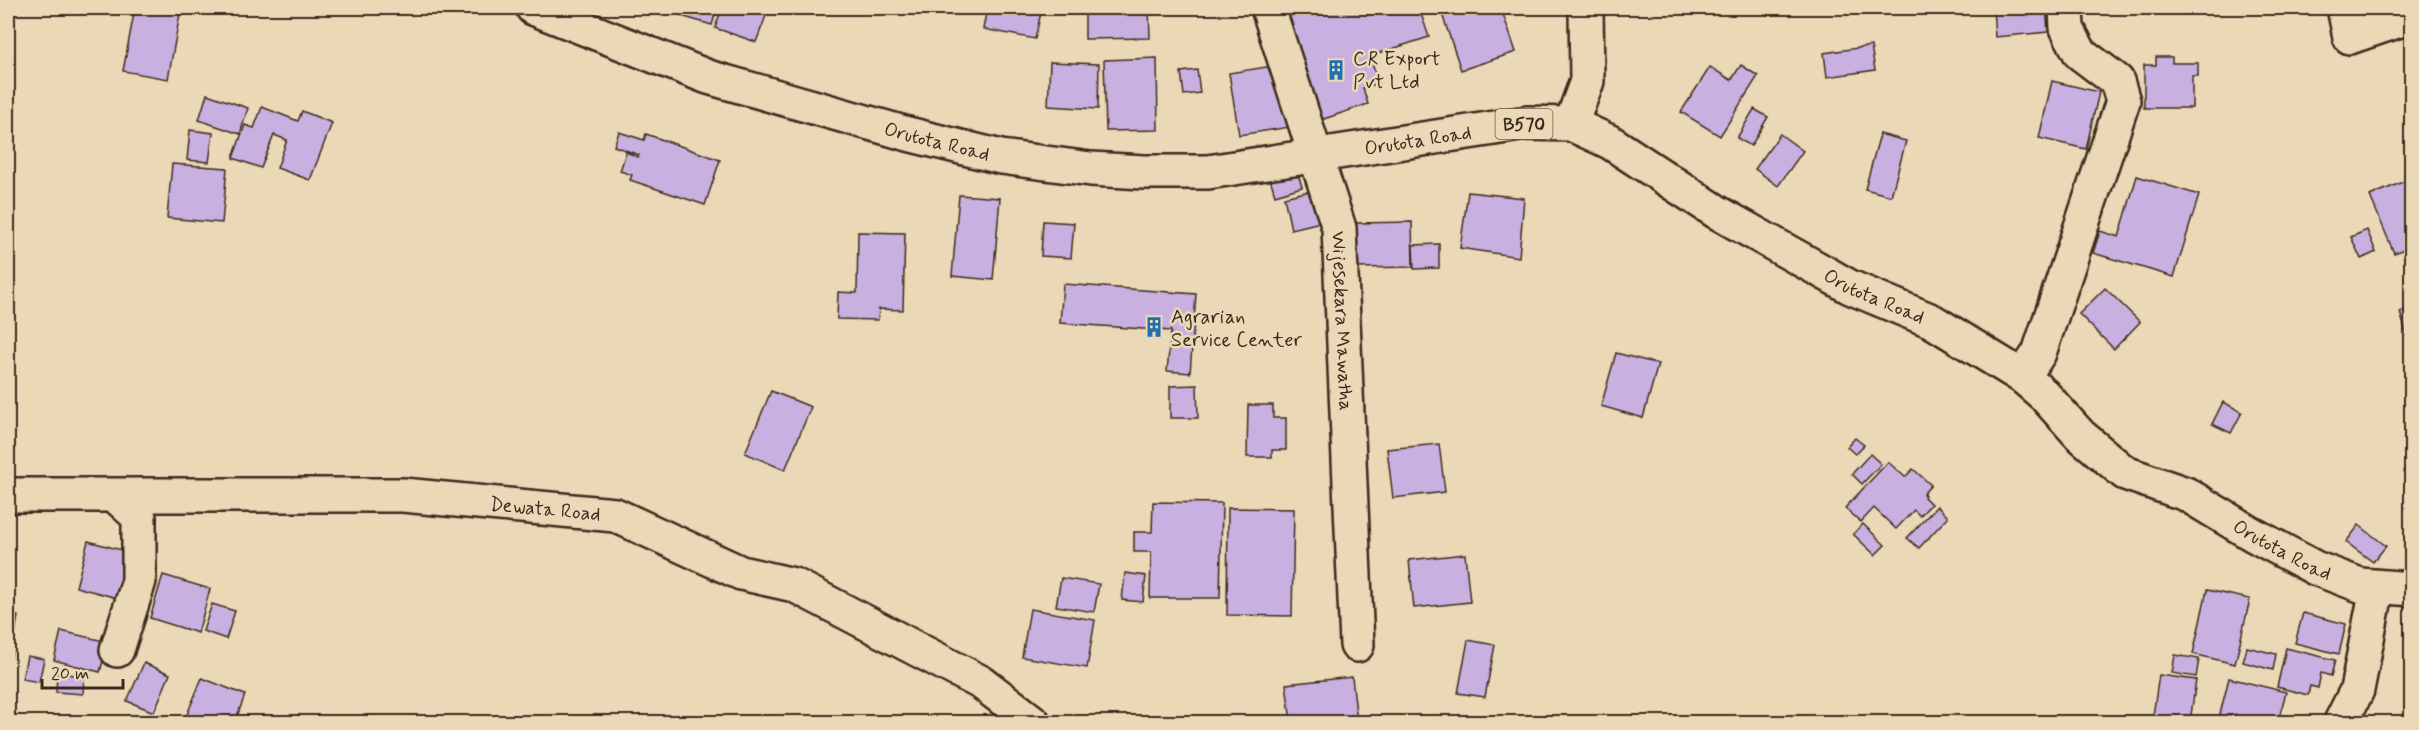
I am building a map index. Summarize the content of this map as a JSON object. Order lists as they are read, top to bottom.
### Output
{
  "streets": {
    "street": [
      "B570",
      "Orutota Road",
      "Wijesekara Mawatha",
      "Dewata Road"
    ]
  },
  "crossings": [
    ["Orutota Road", "Wijesekara Mawatha"]
  ],
  "places": {
    "building": ["CR Export Pvt Ltd", "Agrarian Service Center"]
  },
  "scale_bar": "20 m"
}
